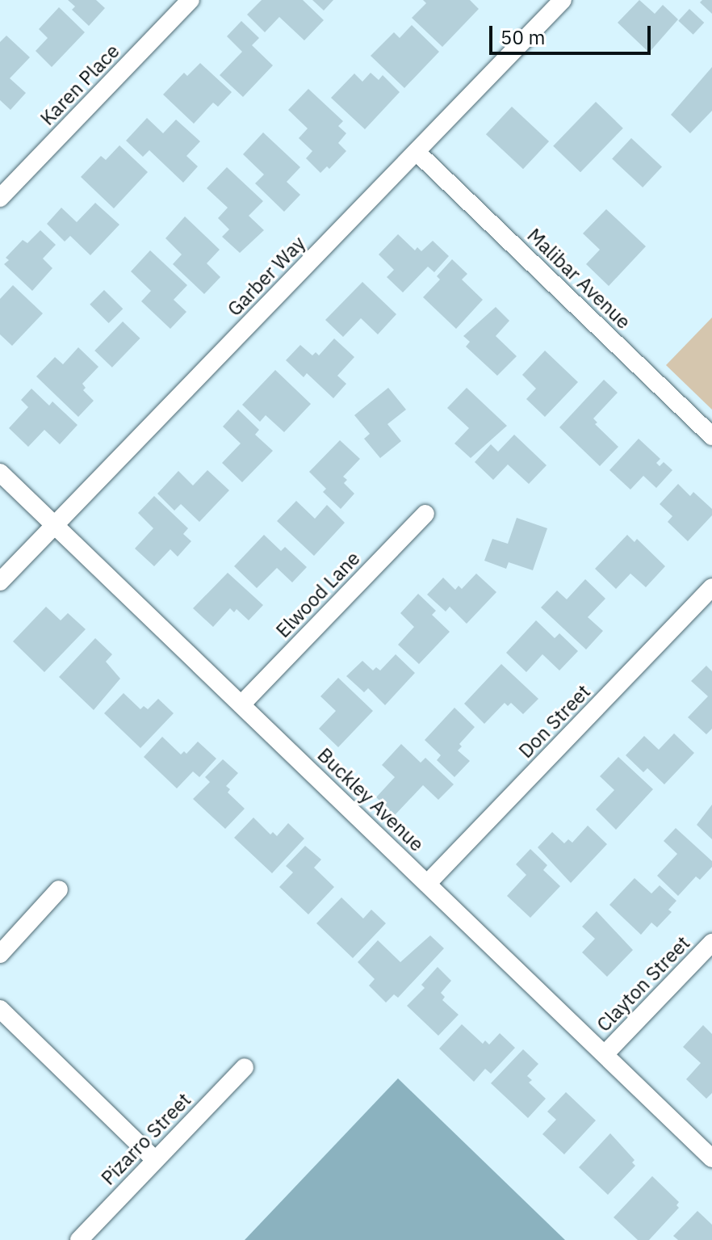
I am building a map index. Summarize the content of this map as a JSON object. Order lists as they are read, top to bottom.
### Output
{
  "streets": {
    "street": [
      "Karen Place",
      "Garber Way",
      "Malibar Avenue",
      "Elwood Lane",
      "Don Street",
      "Buckley Avenue",
      "Clayton Street",
      "Pizarro Street"
    ]
  },
  "crossings": [
    ["Garber Way", "Malibar Avenue"],
    ["Garber Way", "Buckley Avenue"],
    ["Elwood Lane", "Buckley Avenue"],
    ["Don Street", "Buckley Avenue"],
    ["Buckley Avenue", "Clayton Street"]
  ],
  "scale_bar": "50 m"
}
